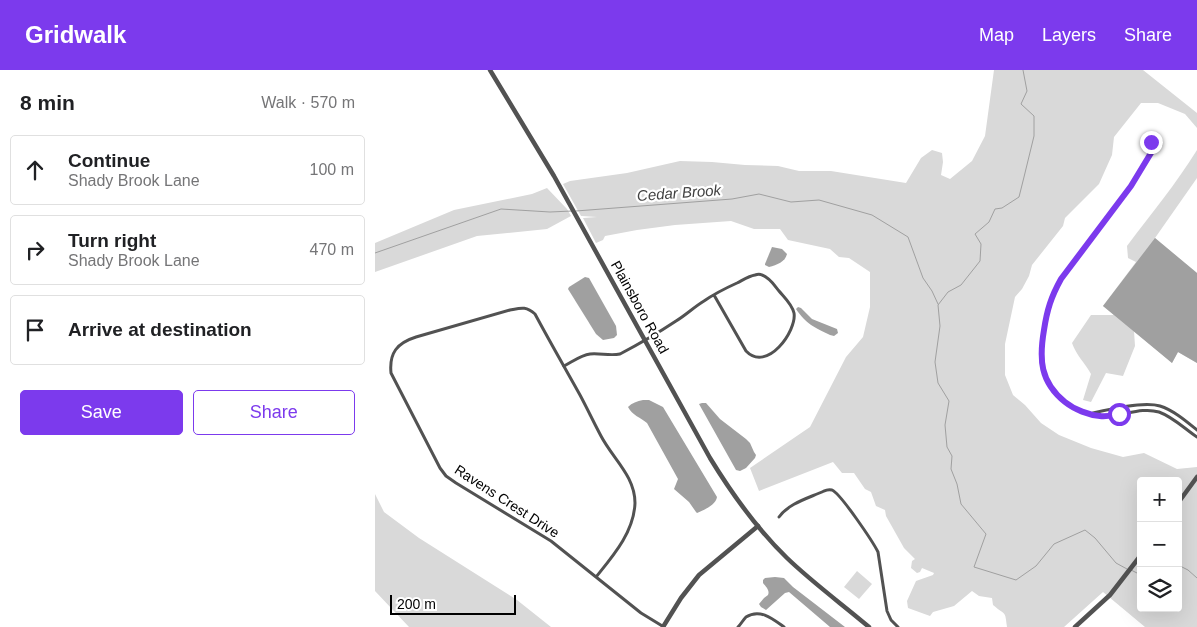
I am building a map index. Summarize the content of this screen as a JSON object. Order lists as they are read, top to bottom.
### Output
{
  "streets": {
    "street": ["Plainsboro Road", "Ravens Crest Drive"]
  },
  "water": ["Cedar Brook"],
  "scale_bar": "200 m",
  "page": {
    "header": "Gridwalk",
    "nav": ["Map", "Layers", "Share"],
    "heading": ["8 min", "Walk · 570 m"],
    "list": [
      ["Continue", "Shady Brook Lane", "100 m"],
      ["Turn right", "Shady Brook Lane", "470 m"],
      "Arrive at destination"
    ],
    "buttons": ["Save", "Share"],
    "map_buttons": ["+", "−"],
    "scale": "200 m"
  }
}
